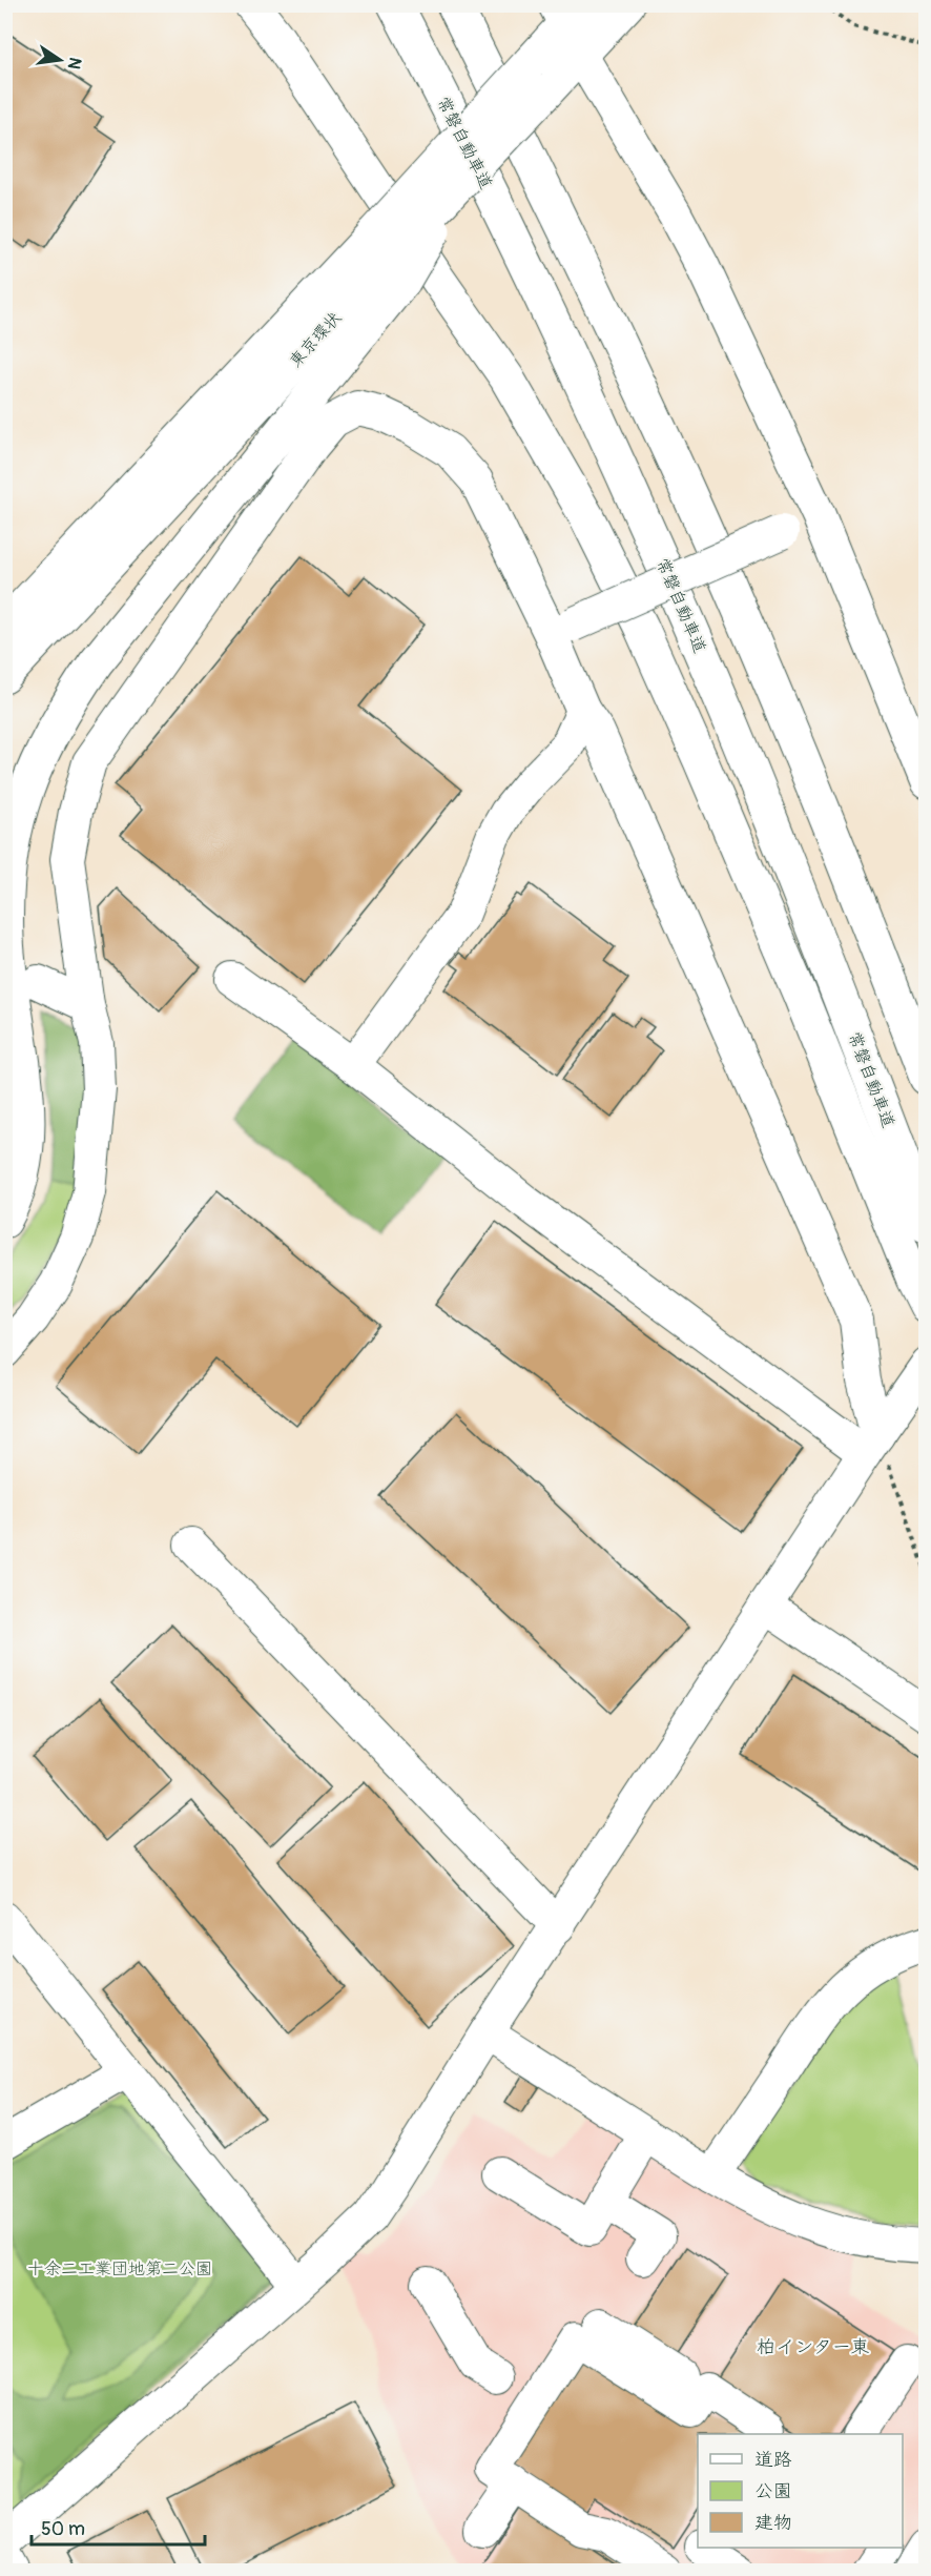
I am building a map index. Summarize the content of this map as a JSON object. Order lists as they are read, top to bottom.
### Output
{
  "streets": {
    "highway": ["常磐自動車道", "東京環状"]
  },
  "districts": ["柏インター東"],
  "parks": ["十余二工業団地第二公園"],
  "legend": ["道路", "公園", "建物"],
  "scale_bar": "50 m",
  "north": "right"
}
